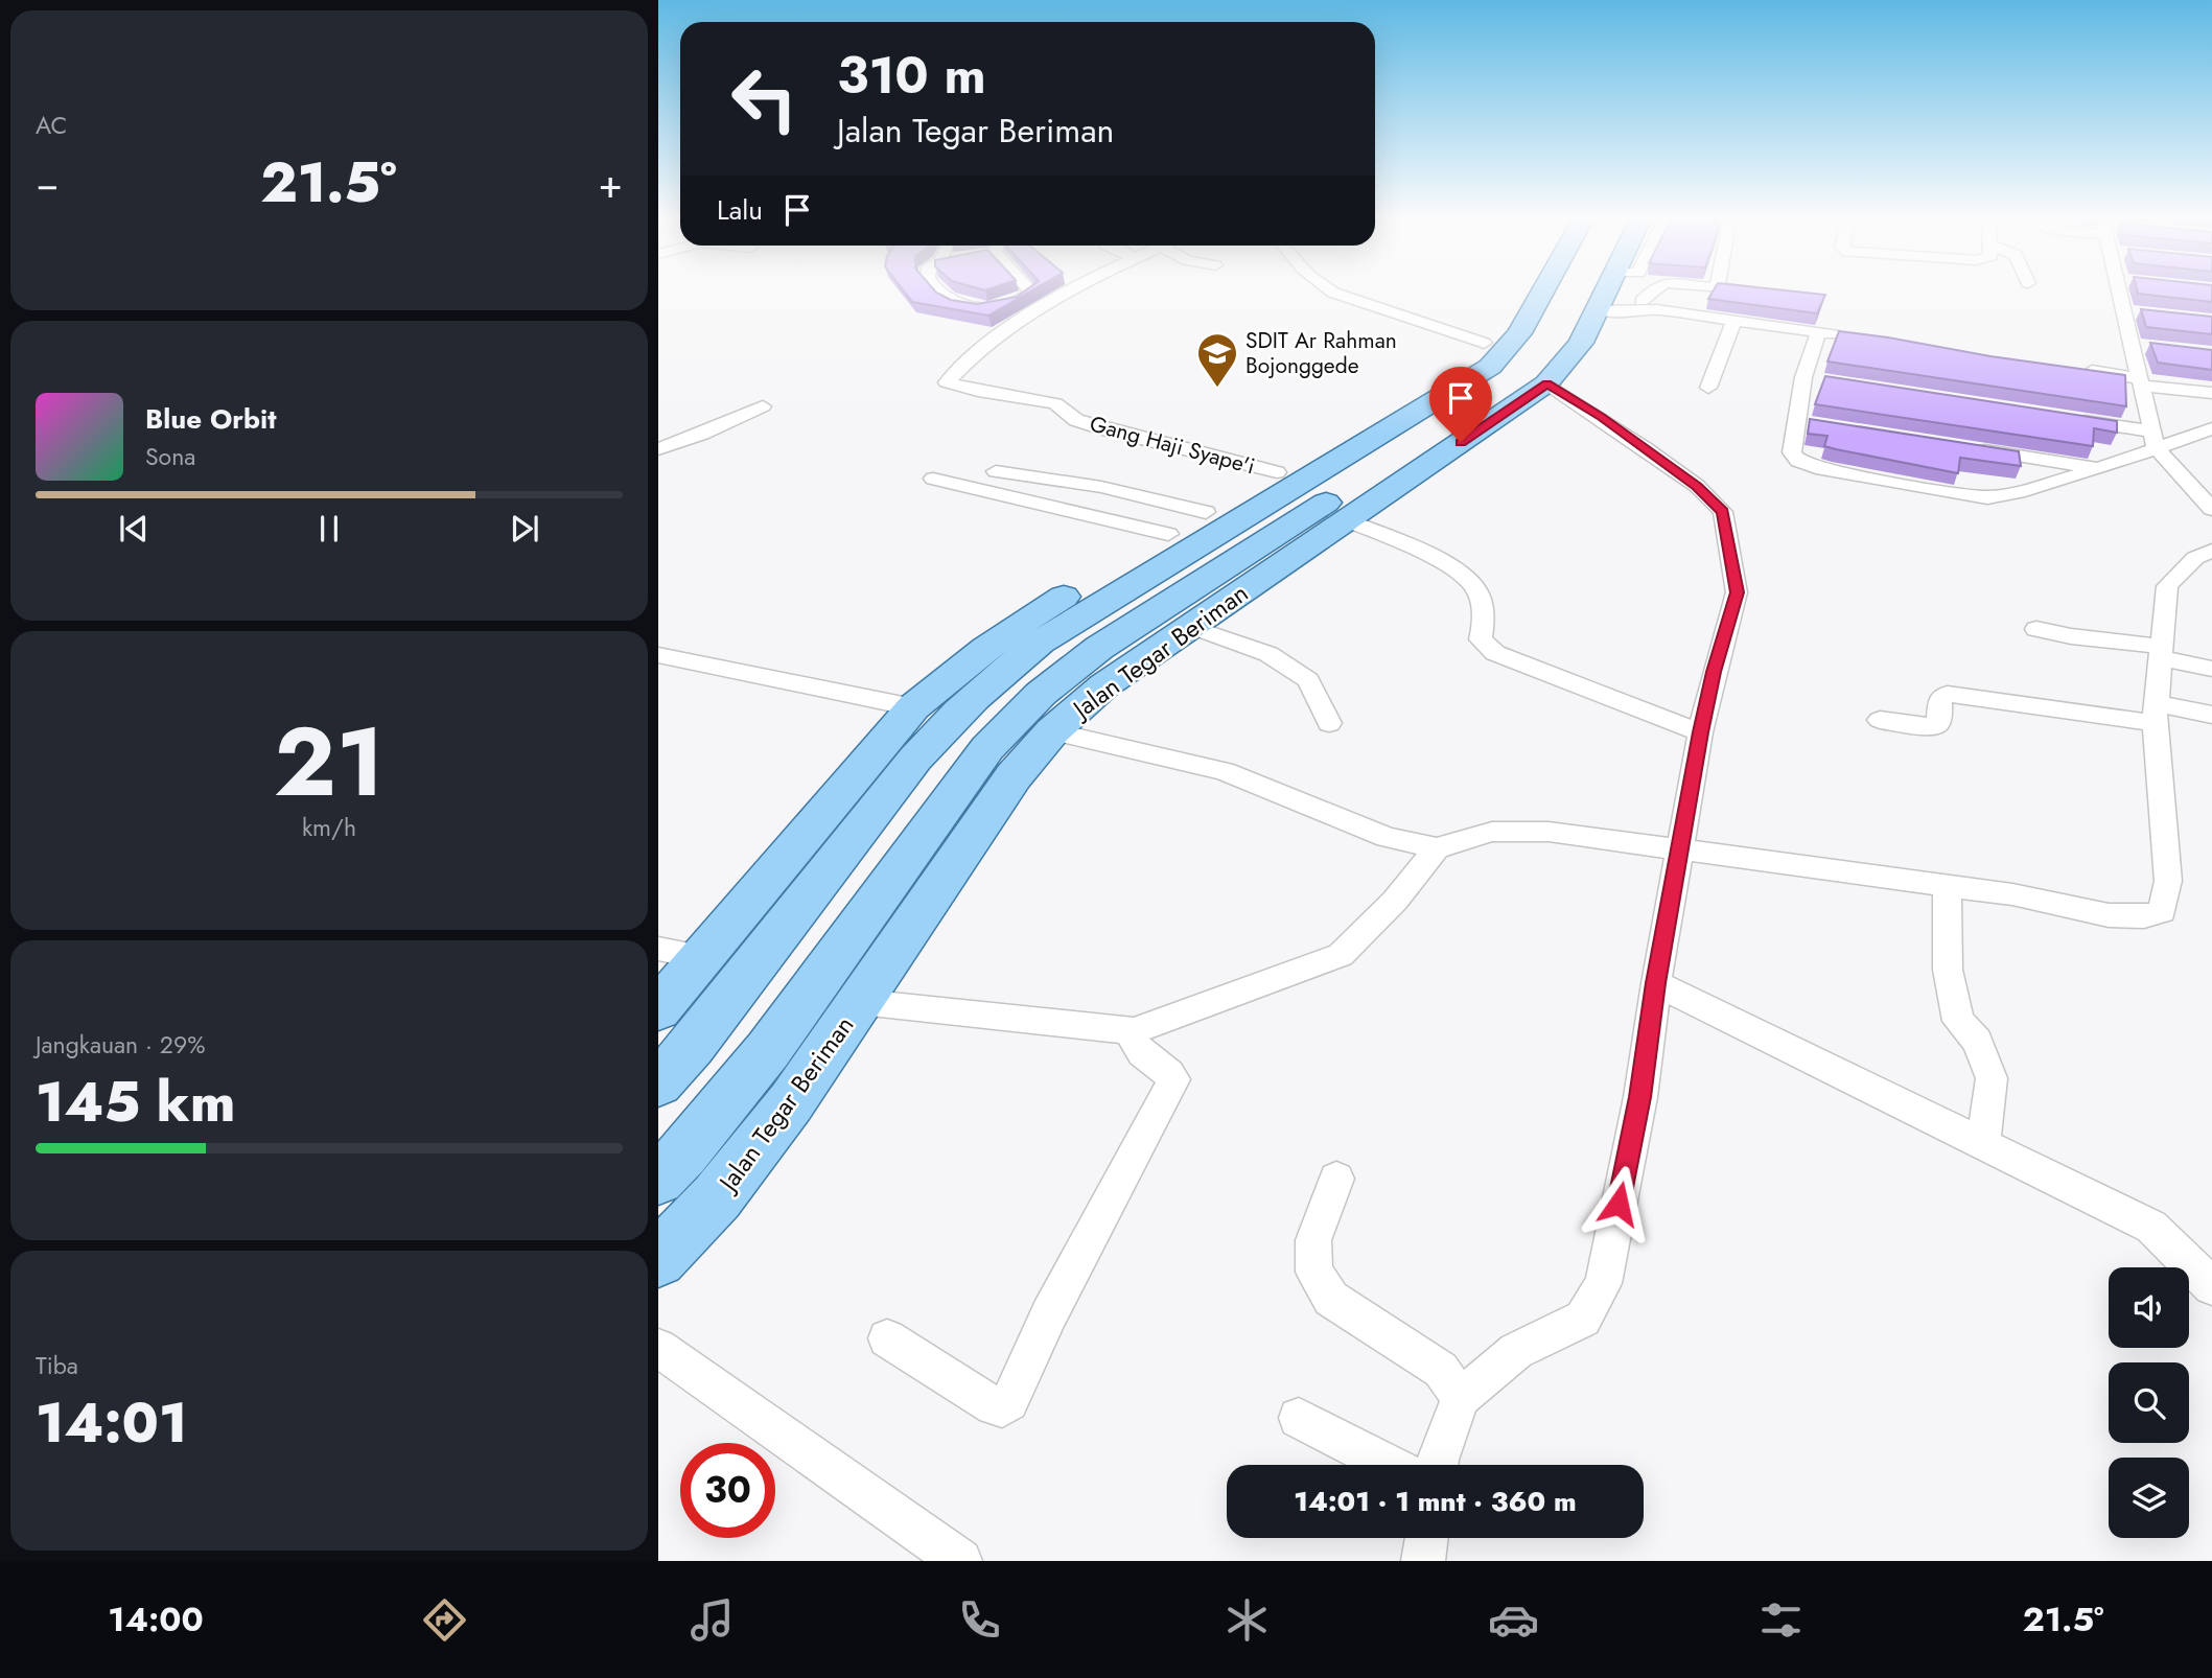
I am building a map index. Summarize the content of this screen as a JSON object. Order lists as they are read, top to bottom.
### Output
{
  "streets": {
    "main road": ["Jalan Tegar Beriman"],
    "street": ["Gang Haji Syape'i"]
  },
  "places": {
    "school or university": ["SDIT Ar Rahman Bojonggede"]
  },
  "page": {
    "tile": [
      "AC",
      ["21", "km/h"],
      ["Jangkauan · 29%", "145 km"],
      ["Tiba", "14:01"]
    ],
    "turn": ["310 m", "Jalan Tegar Beriman"],
    "heat": ["−", "21.5°", "+"],
    "then": "Lalu",
    "song": ["Blue Orbit", "Sona"],
    "limit": "30",
    "trip": "14:01 · 1 mnt · 360 m",
    "tabs": ["14:00", "21.5°"]
  }
}
